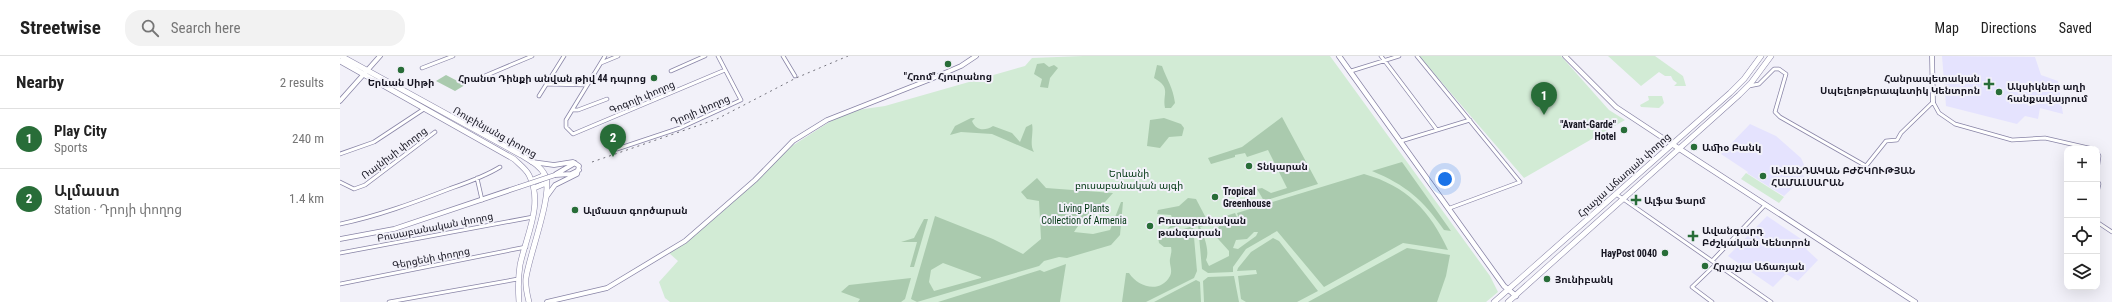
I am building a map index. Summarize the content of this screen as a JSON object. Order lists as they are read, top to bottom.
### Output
{
  "streets": {
    "main road": ["Ռուբինյանց փողոց", "Հրաչյա Աճառյան փողոց"],
    "street": [
      "Գոգոլի փողոց",
      "Դրոյի փողոց",
      "Ռայնիսի փողոց",
      "Բուսաբանական փողոց",
      "Գերցենի փողոց"
    ]
  },
  "crossings": [
    ["Գոգոլի փողոց", "Դրոյի փողոց"],
    ["Ռուբինյանց փողոց", "Ռայնիսի փողոց"]
  ],
  "parks": ["Երևանի բուսաբանական այգի", "Living Plants Collection of Armenia"],
  "places": {
    "other": [
      "\"Հռոմ\" Հյուրանոց",
      "Երևան Սիթի",
      "Հրանտ Դինքի անվան թիվ 44 դպրոց",
      "Ակսիկներ աղի հանքավայրում",
      "\"Avant-Garde\" Hotel",
      "Ամիօ Բանկ",
      "Տնկարան",
      "ԱՎԱՆԴԱԿԱՆ ԲԺՇԿՈՒԹՅԱՆ ՀԱՄԱԼՍԱՐԱՆ",
      "Tropical Greenhouse",
      "Ալմաստ գործարան",
      "Բուսաբանական թանգարան",
      "HayPost 0040",
      "Հրաչյա Աճառյան",
      "Յունիբանկ"
    ],
    "health": ["Հանրապետական Սպելեոթերապևտիկ Կենտրոն", "Ալֆա Ֆարմ", "Ավանգարդ Բժշկական Կենտրոն"]
  },
  "page": {
    "header": "Streetwise",
    "search": "Search here",
    "nav": ["Map", "Directions", "Saved"],
    "heading": ["Nearby", "2 results"],
    "pins": ["1", "2"],
    "list": [
      {
        "mark": "1",
        "name": "Play City",
        "note": "Sports",
        "value": "240 m"
      },
      {
        "mark": "2",
        "name": "Ալմաստ",
        "note": "Station · Դրոյի փողոց",
        "value": "1.4 km"
      }
    ],
    "map_buttons": ["+", "−"]
  }
}
